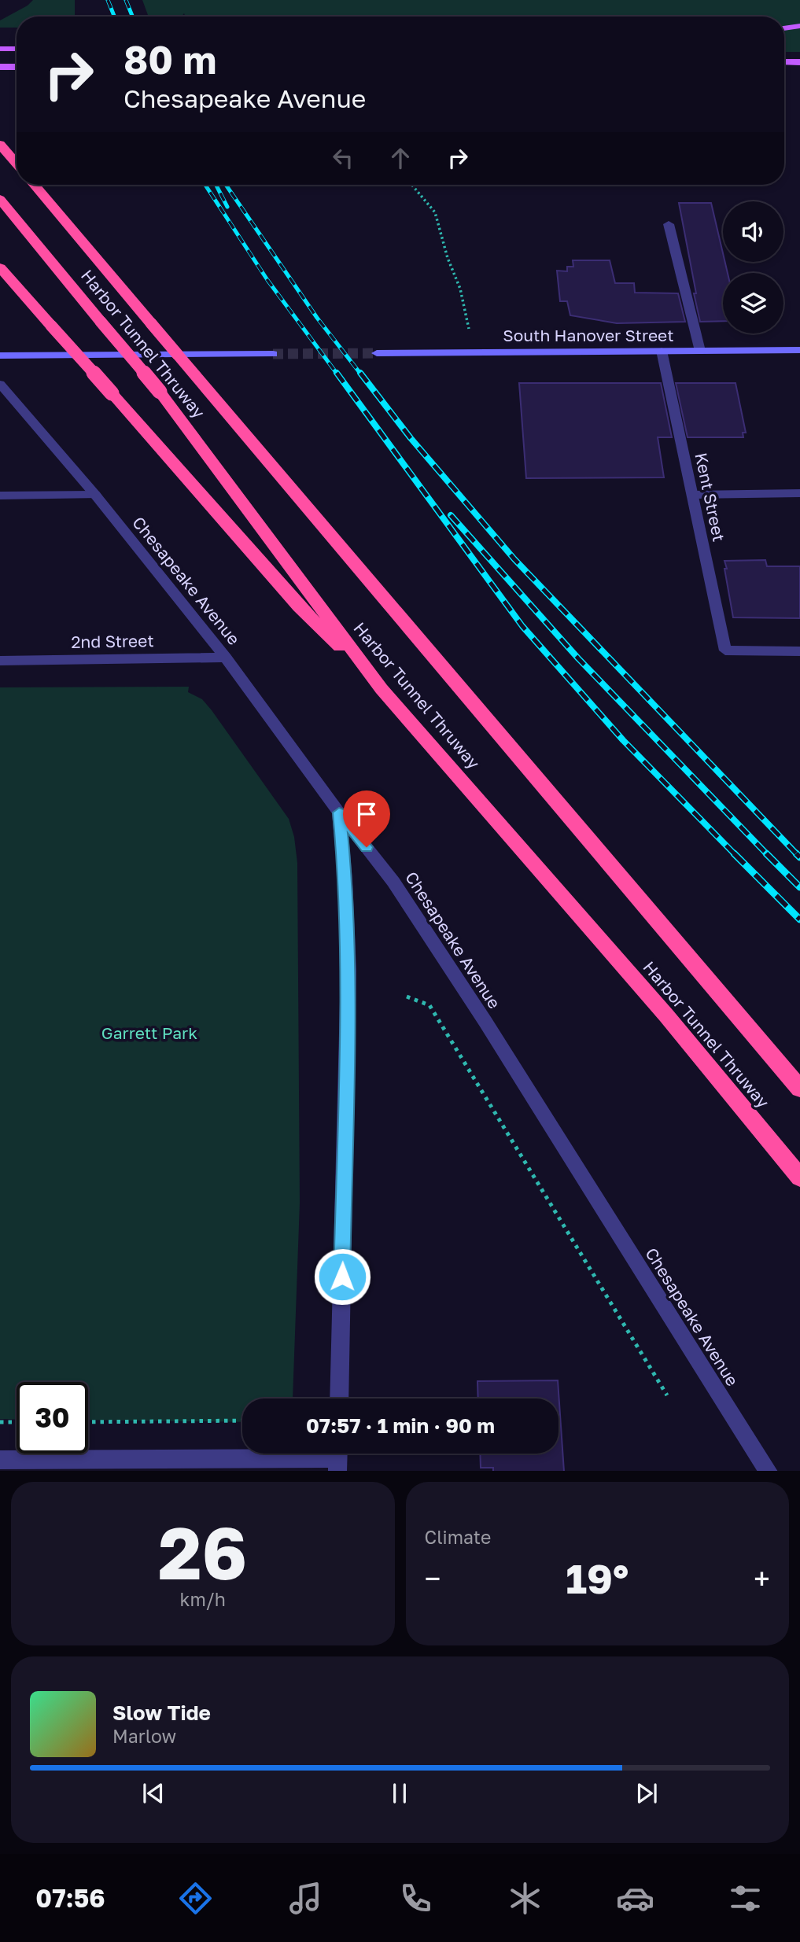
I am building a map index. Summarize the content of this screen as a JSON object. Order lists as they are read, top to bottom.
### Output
{
  "streets": {
    "highway": ["Harbor Tunnel Thruway"],
    "main road": ["South Hanover Street"],
    "street": ["Kent Street", "Chesapeake Avenue", "2nd Street"]
  },
  "crossings": [
    ["South Hanover Street", "Kent Street"],
    ["Chesapeake Avenue", "2nd Street"]
  ],
  "parks": ["Garrett Park"],
  "page": {
    "turn": ["80 m", "Chesapeake Avenue"],
    "limit": "30",
    "trip": "07:57 · 1 min · 90 m",
    "tile": [
      ["26", "km/h"],
      "Climate"
    ],
    "heat": ["−", "19°", "+"],
    "song": ["Slow Tide", "Marlow"],
    "tabs": "07:56"
  }
}
